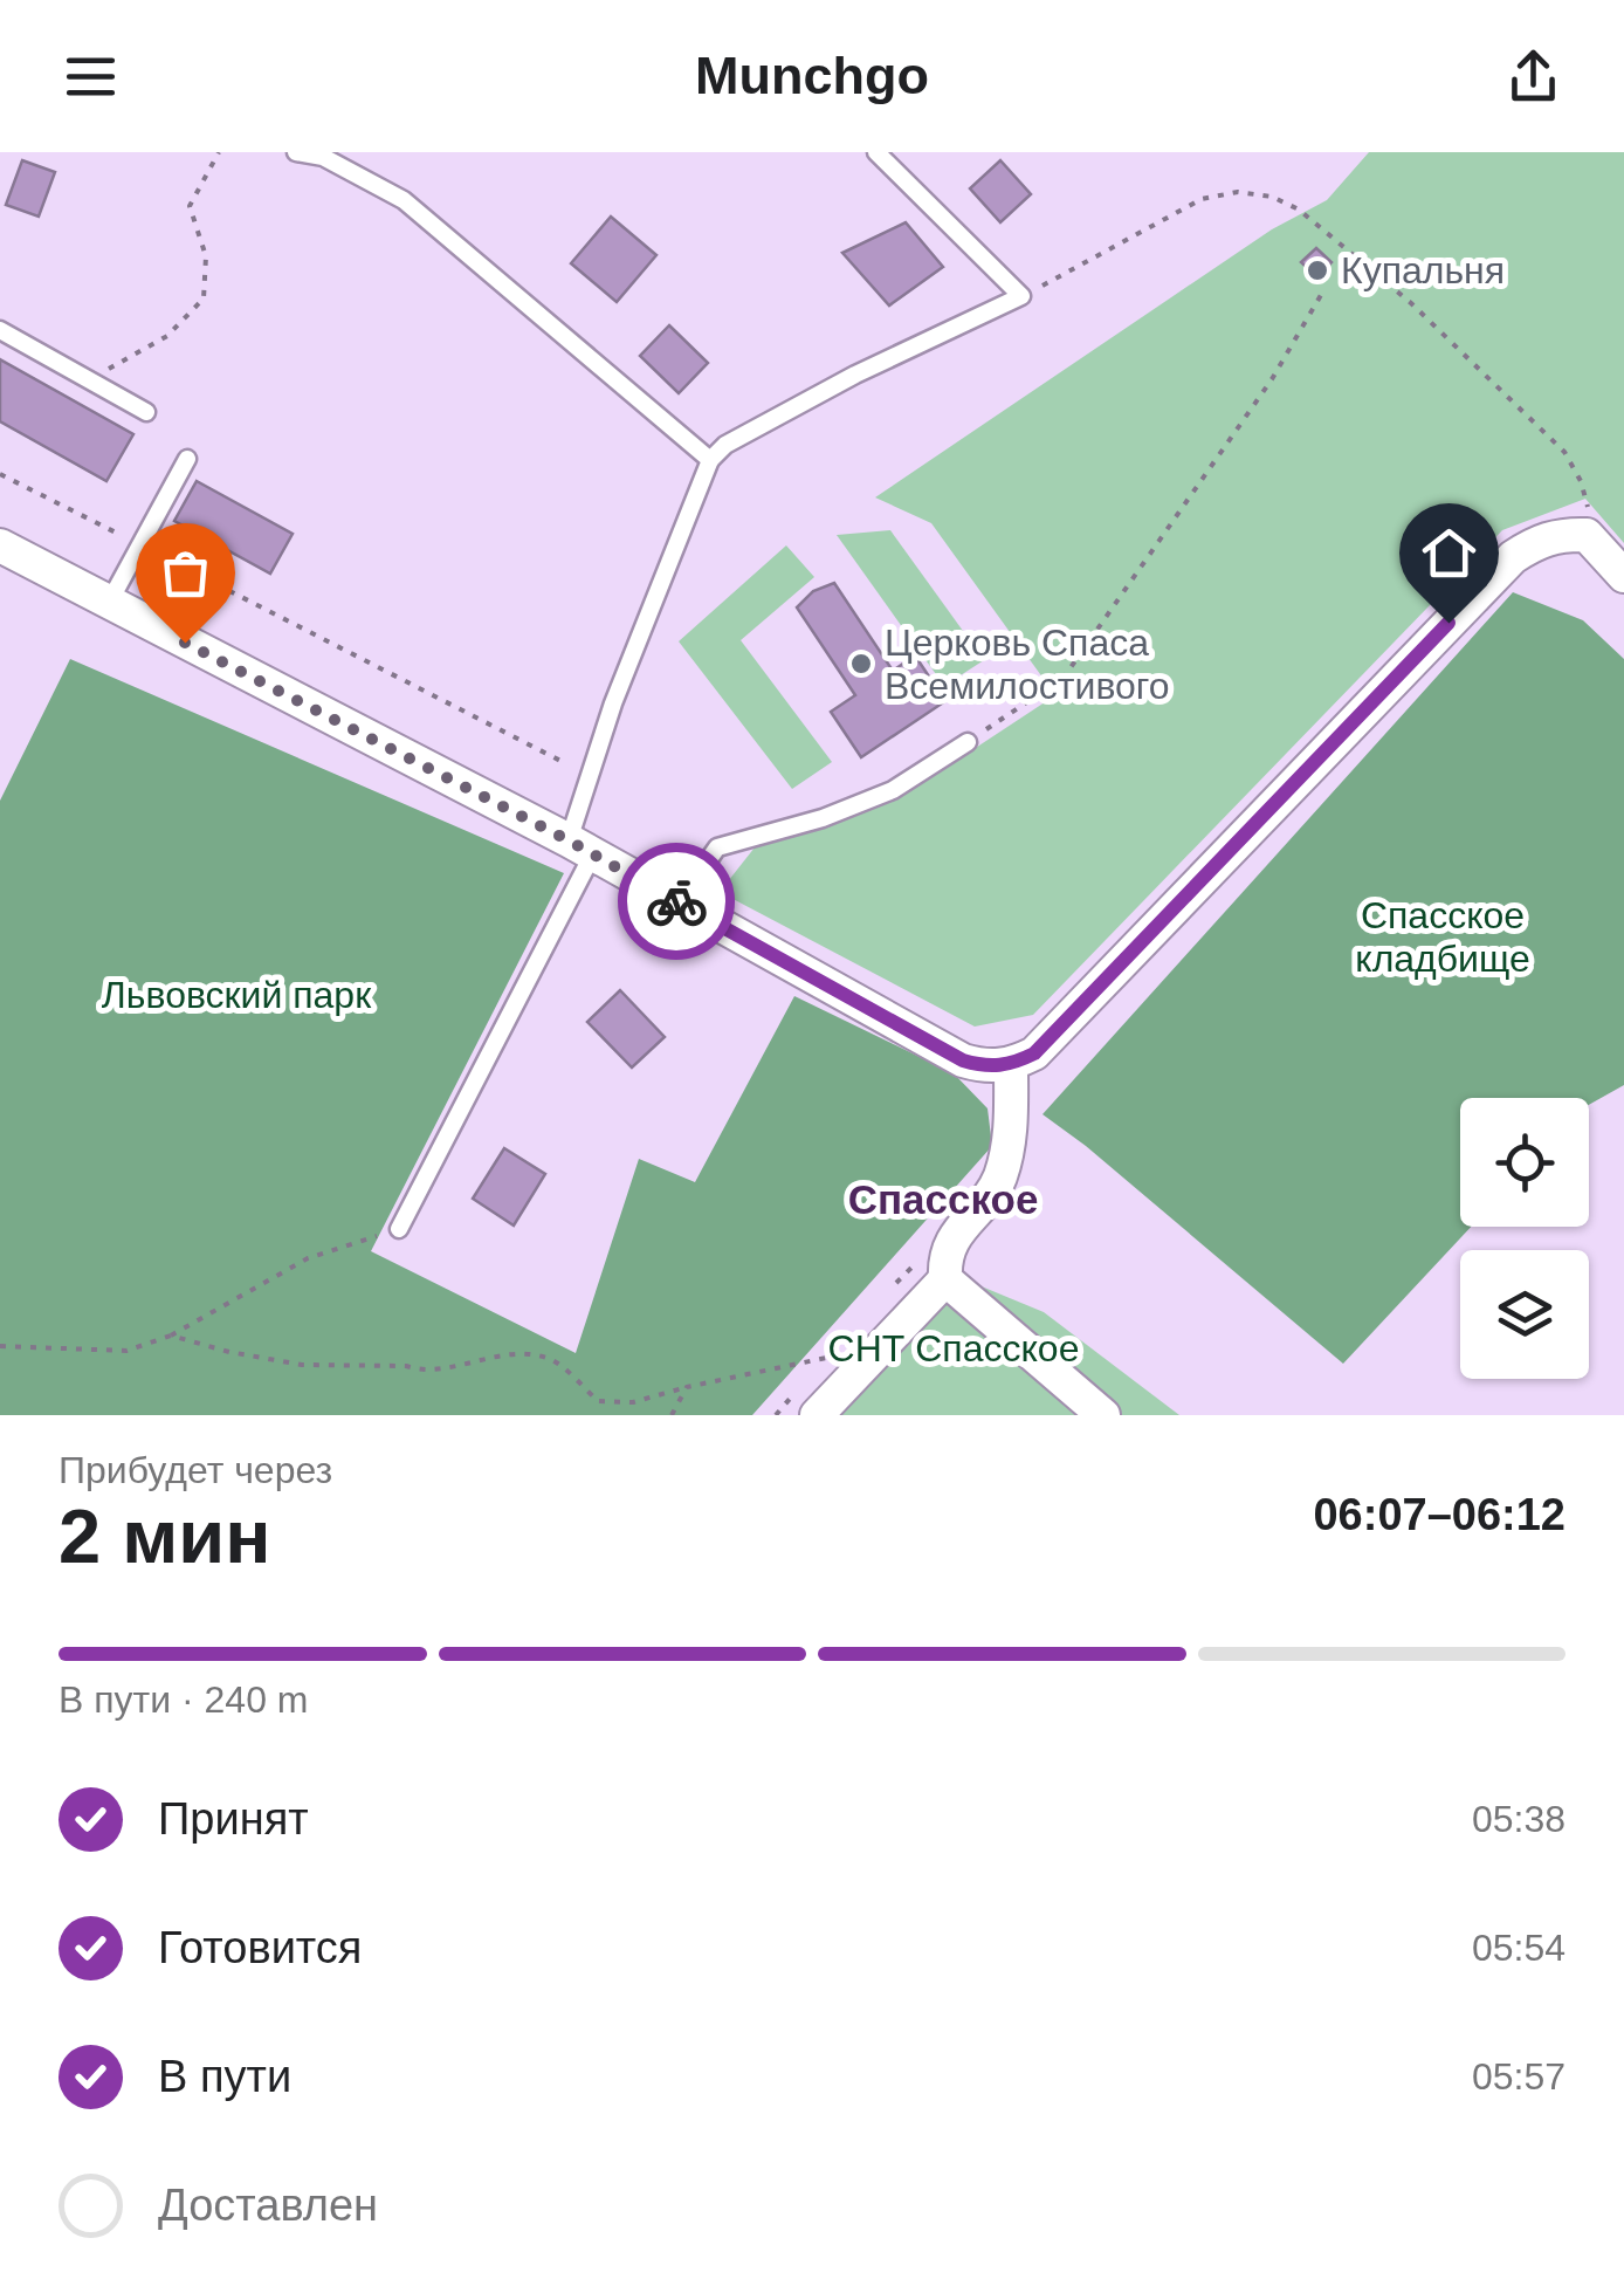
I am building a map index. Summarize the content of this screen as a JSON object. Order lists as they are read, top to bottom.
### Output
{
  "districts": ["Спасское"],
  "parks": ["Спасское кладбище", "Львовский парк", "СНТ Спасское"],
  "places": ["Купальня", "Церковь Спаса Всемилостивого"],
  "page": {
    "header": "Munchgo",
    "heading": ["2 мин", "Прибудет через", "06:07–06:12"],
    "bar": "В пути · 240 m",
    "list": [
      ["Принят", "05:38"],
      ["Готовится", "05:54"],
      ["В пути", "05:57"],
      "Доставлен"
    ]
  }
}
